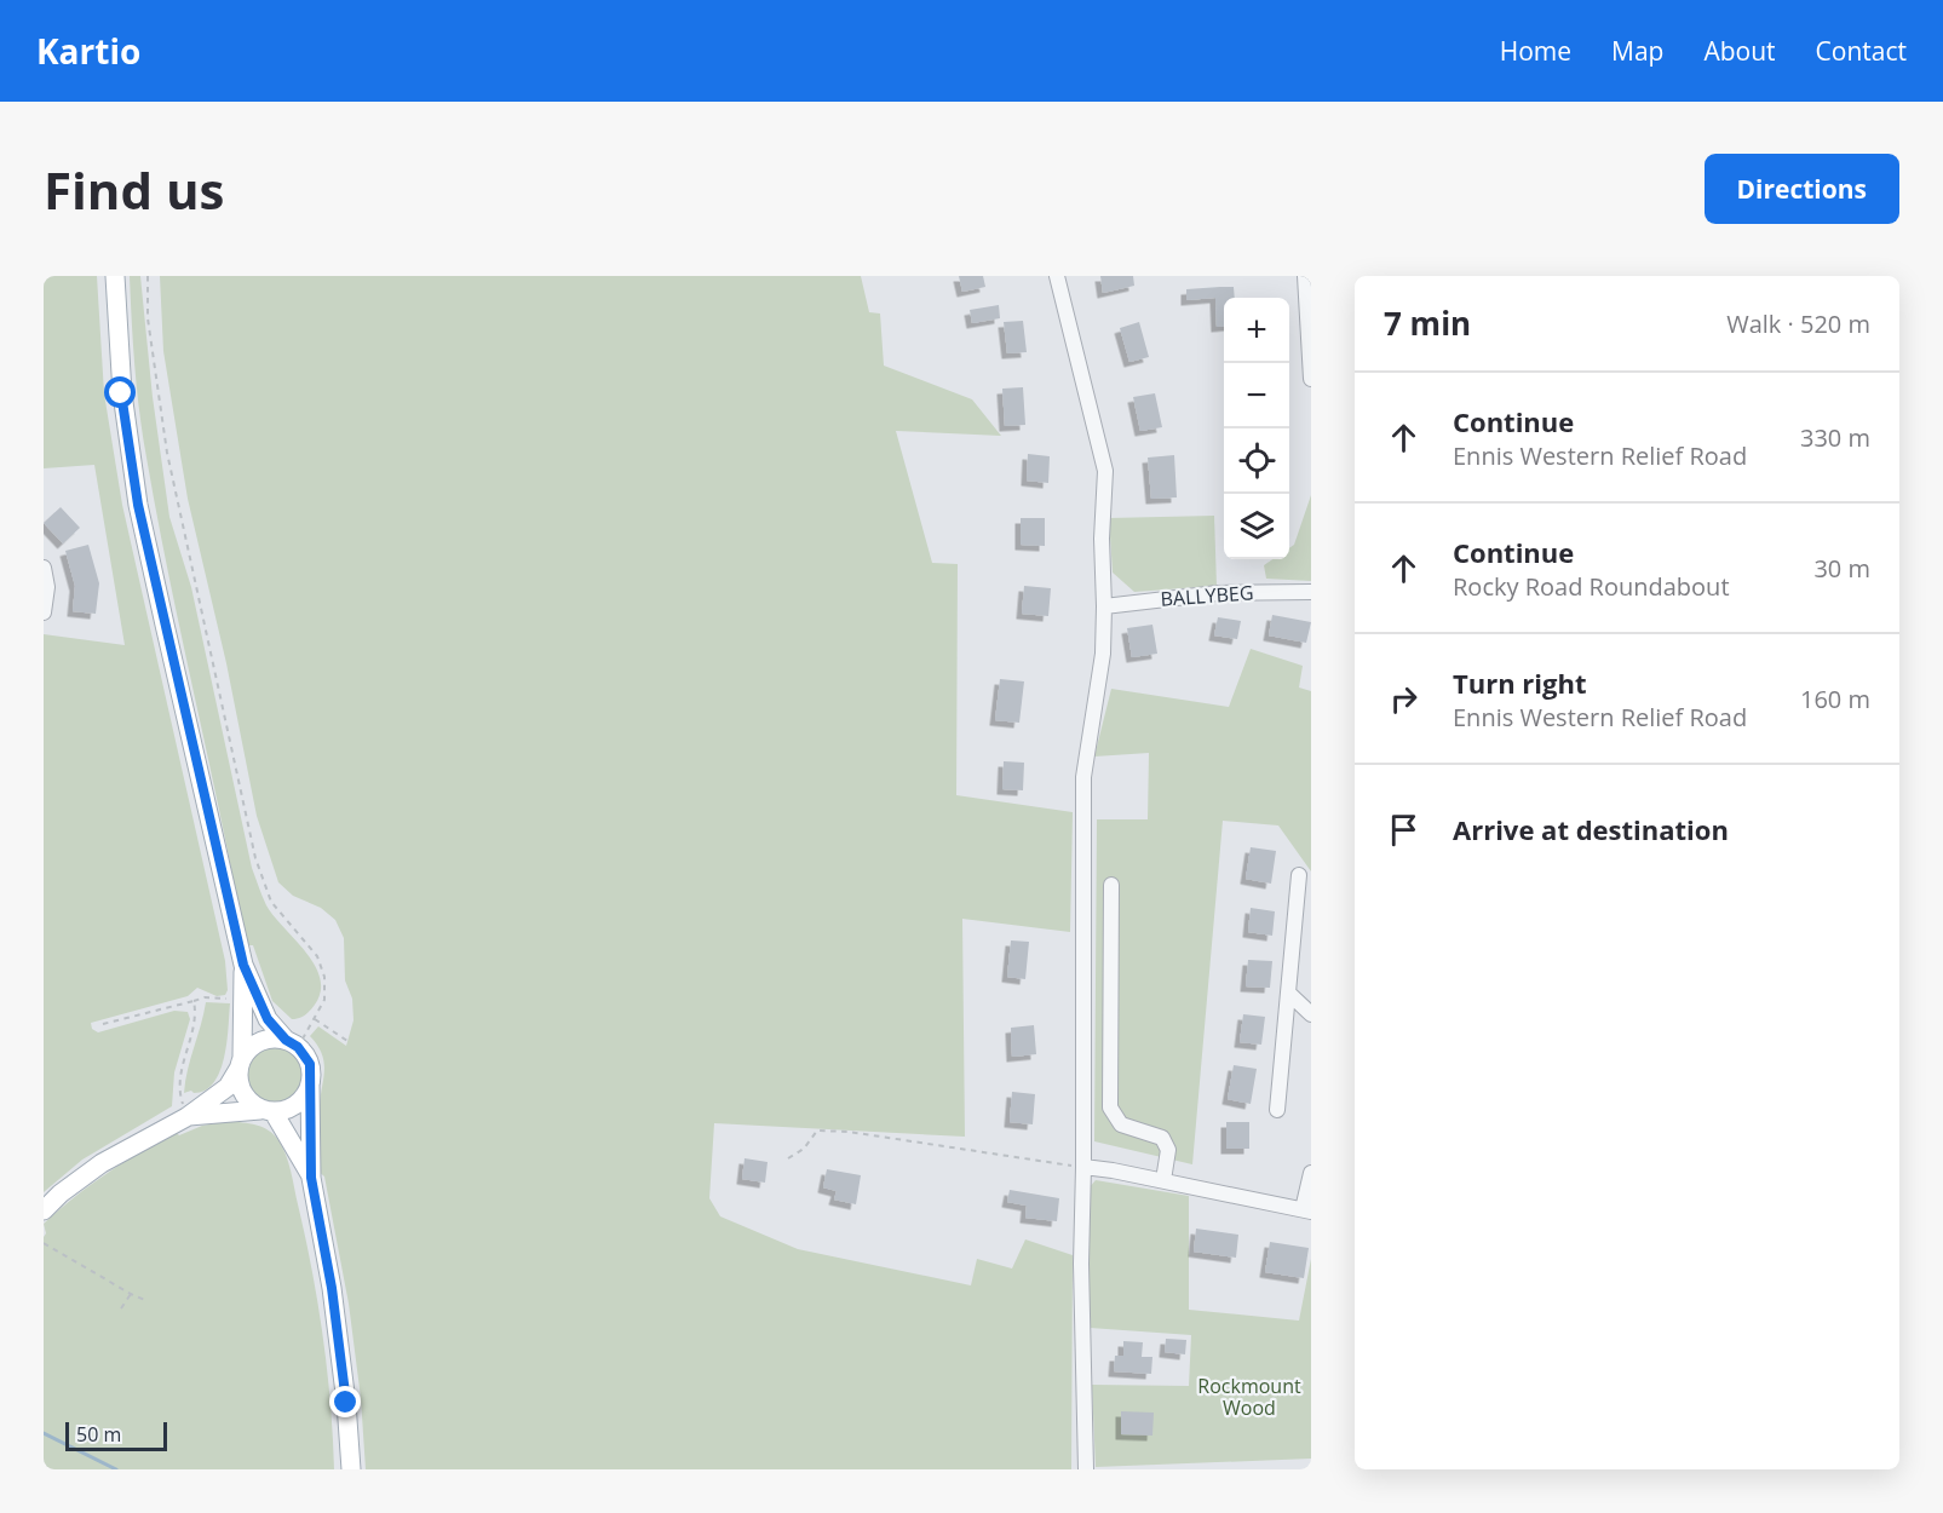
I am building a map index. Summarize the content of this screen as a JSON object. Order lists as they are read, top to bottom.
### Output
{
  "streets": {
    "street": ["BALLYBEG"]
  },
  "parks": ["Rockmount Wood"],
  "scale_bar": "50 m",
  "page": {
    "header": "Kartio",
    "nav": [
      "Home",
      "Map",
      "About",
      "Contact"
    ],
    "buttons": "Directions",
    "title": "Find us",
    "heading": ["7 min", "Walk · 520 m"],
    "map_buttons": ["+", "−"],
    "list": [
      ["Continue", "Ennis Western Relief Road", "330 m"],
      ["Continue", "Rocky Road Roundabout", "30 m"],
      ["Turn right", "Ennis Western Relief Road", "160 m"],
      "Arrive at destination"
    ],
    "scale": "50 m"
  }
}
